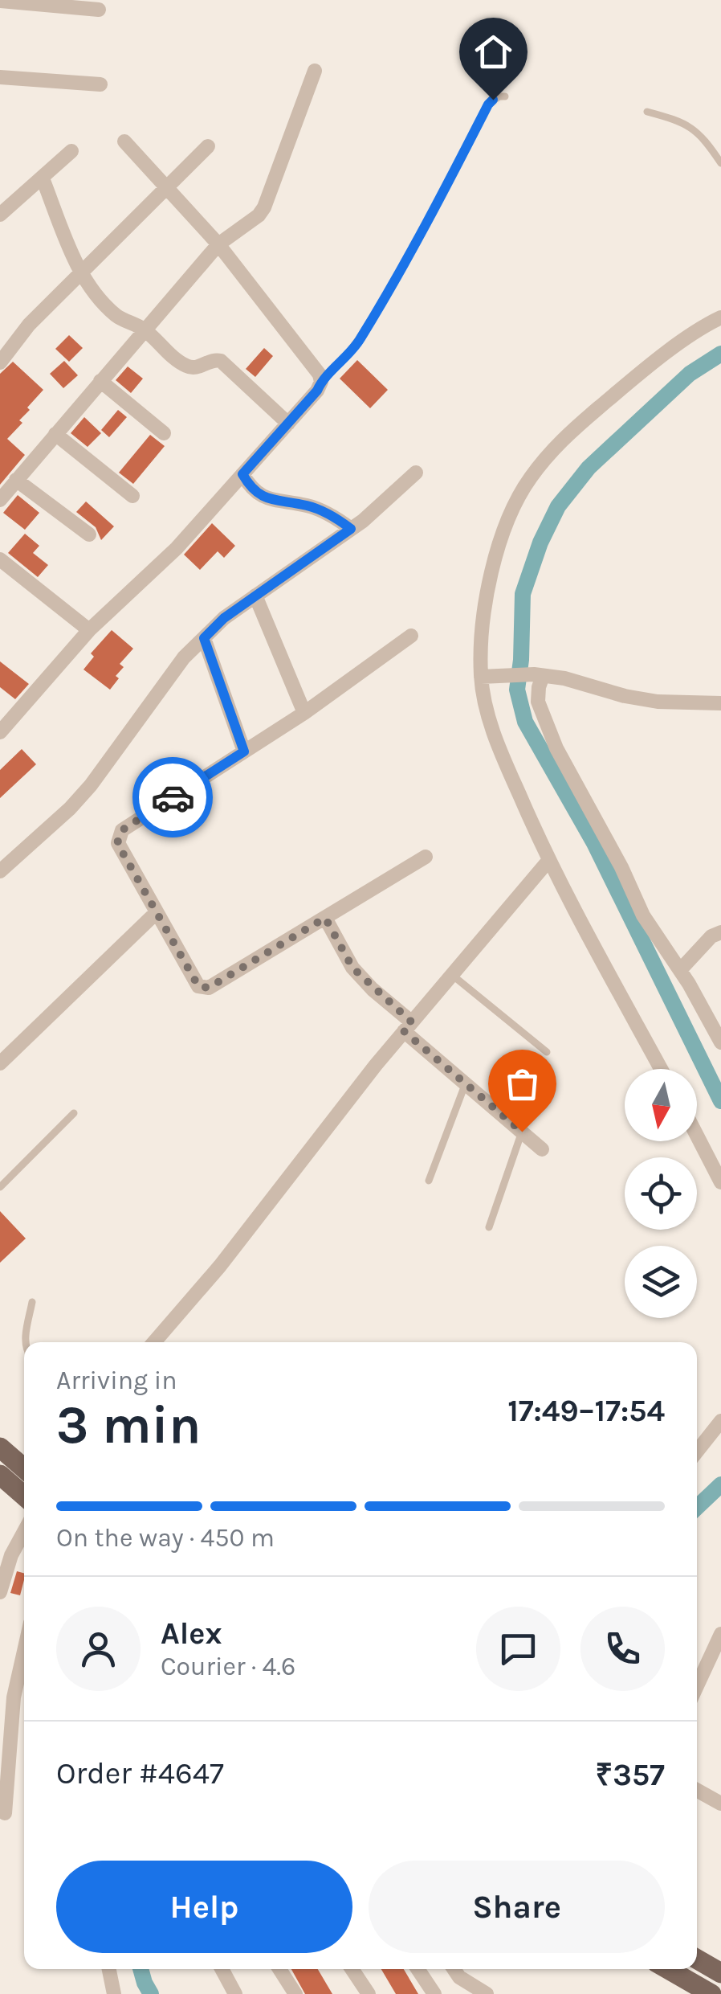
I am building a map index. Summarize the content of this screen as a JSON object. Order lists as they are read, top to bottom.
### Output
{
  "north": "bottom",
  "page": {
    "heading": ["3 min", "Arriving in", "17:49–17:54"],
    "panel": [
      "Alex",
      "Courier · 4.6",
      "Order #4647",
      "₹357"
    ],
    "bar": "On the way · 450 m",
    "buttons": ["Help", "Share"]
  }
}
